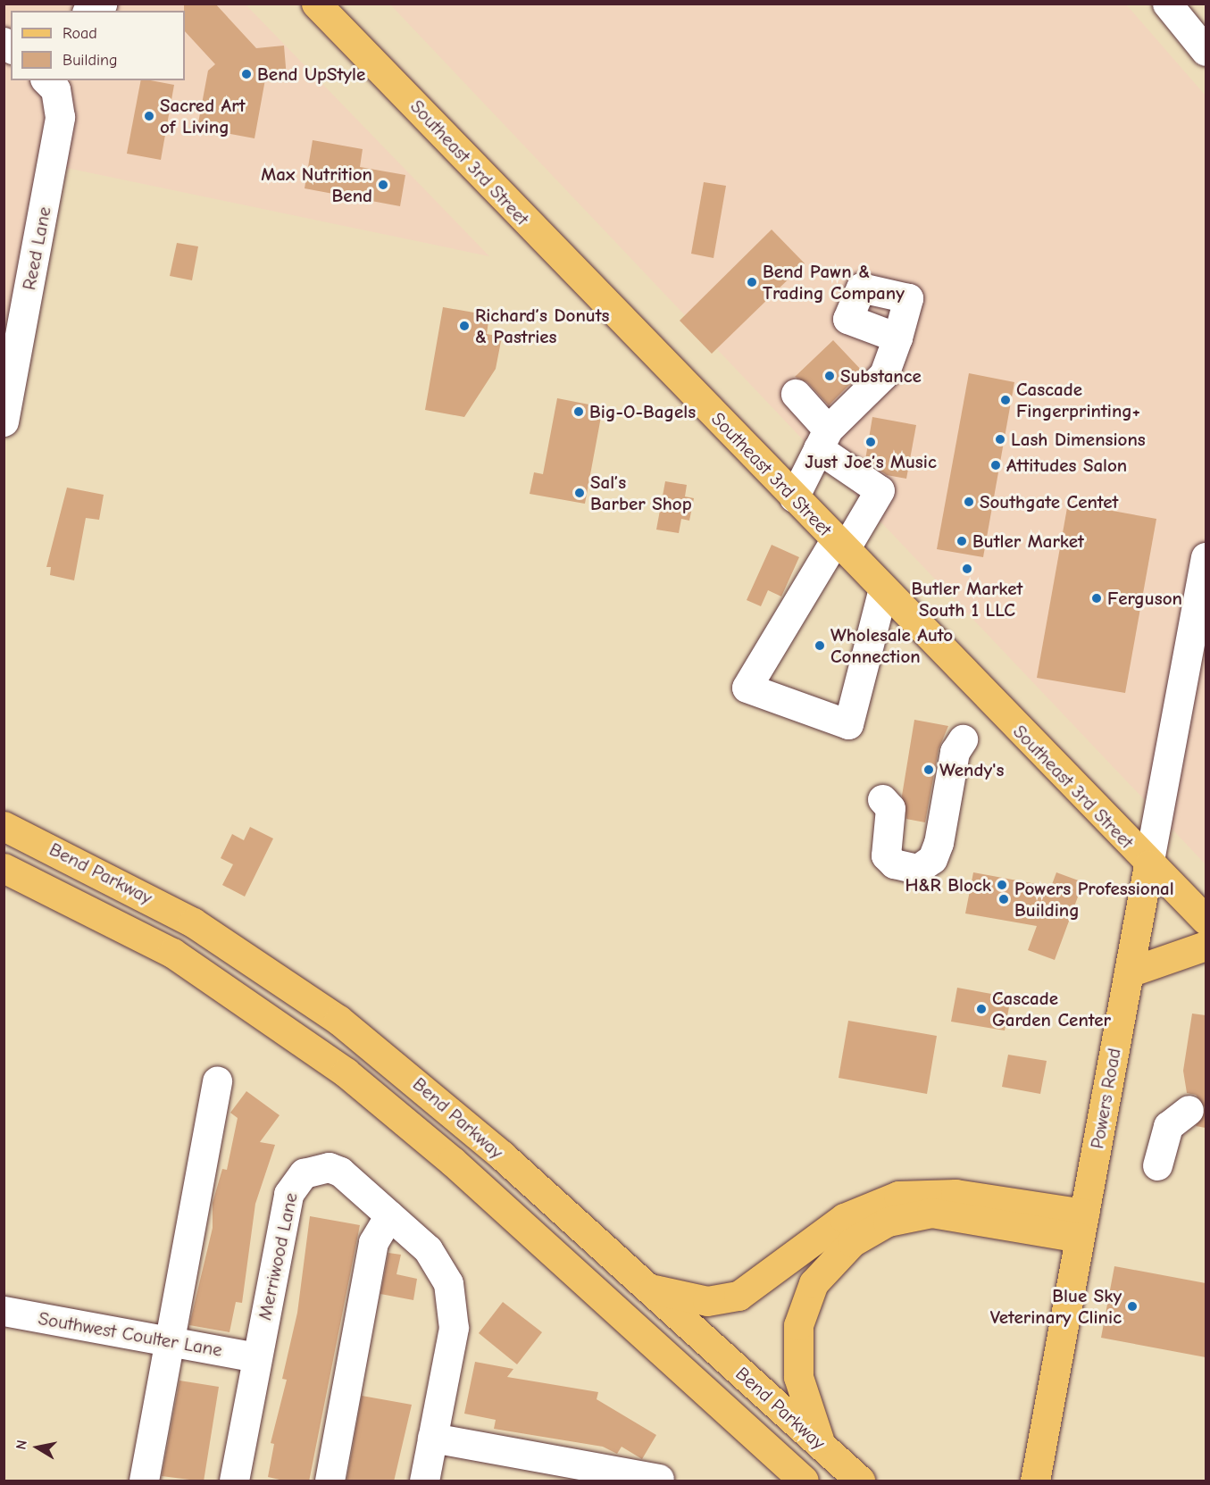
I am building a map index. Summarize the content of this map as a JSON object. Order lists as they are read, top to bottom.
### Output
{
  "streets": {
    "main road": ["Southeast 3rd Street", "Bend Parkway", "Powers Road"],
    "street": ["Reed Lane", "Merriwood Lane", "Southwest Coulter Lane"]
  },
  "crossings": [
    ["Southeast 3rd Street", "Powers Road"],
    ["Merriwood Lane", "Southwest Coulter Lane"]
  ],
  "places": [
    "Bend UpStyle",
    "Sacred Art of Living",
    "Max Nutrition Bend",
    "Bend Pawn & Trading Company",
    "Richard’s Donuts & Pastries",
    "Substance",
    "Cascade Fingerprinting+",
    "Big-O-Bagels",
    "Lash Dimensions",
    "Just Joe’s Music",
    "Attitudes Salon",
    "Sal’s Barber Shop",
    "Southgate Centet",
    "Butler Market",
    "Butler Market South 1 LLC",
    "Ferguson",
    "Wholesale Auto Connection",
    "Wendy's",
    "H&R Block",
    "Powers Professional Building",
    "Cascade Garden Center",
    "Blue Sky Veterinary Clinic"
  ],
  "legend": ["Road", "Building"],
  "north": "left"
}
